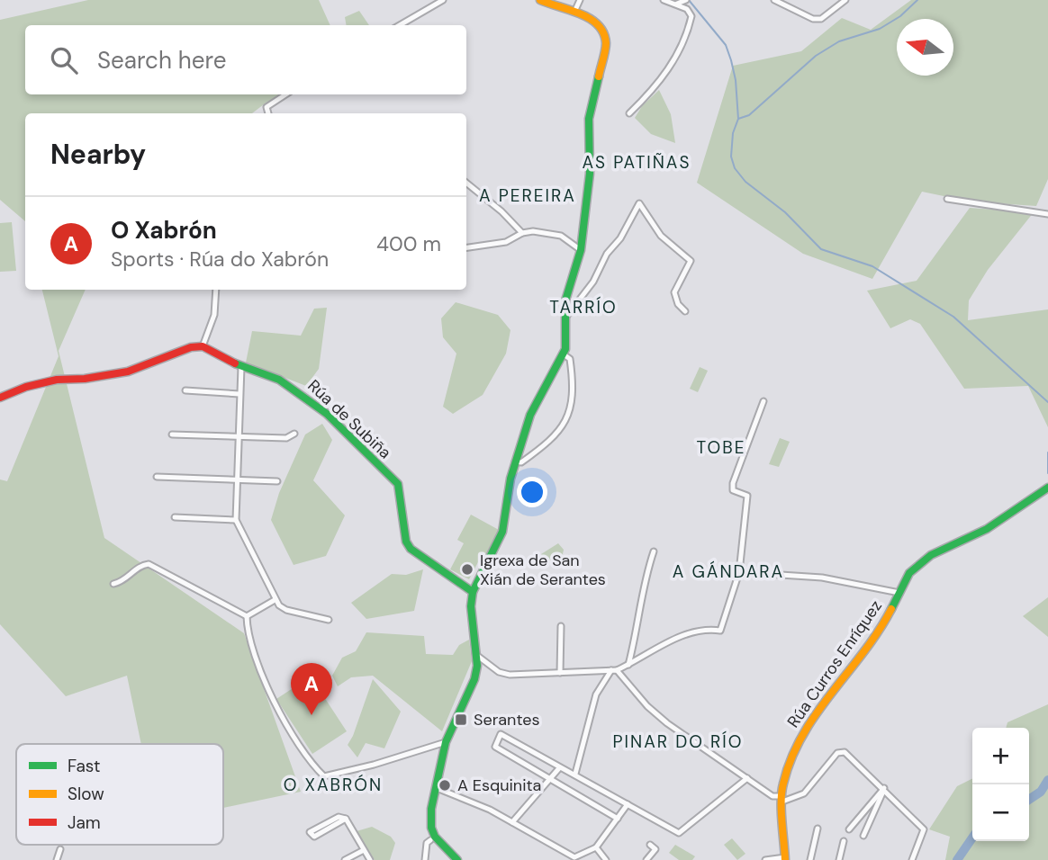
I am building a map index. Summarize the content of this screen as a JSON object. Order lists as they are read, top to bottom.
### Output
{
  "streets": {
    "street": ["Rúa de Subiña", "Rúa Curros Enríquez"]
  },
  "districts": [
    "AS PATIÑAS",
    "A PEREIRA",
    "TARRÍO",
    "TOBE",
    "A GÁNDARA",
    "PINAR DO RÍO",
    "O XABRÓN"
  ],
  "places": {
    "other": ["Igrexa de San Xián de Serantes", "A Esquinita"],
    "transit": ["Serantes"]
  },
  "legend": ["Fast", "Slow", "Jam"],
  "north": "left",
  "page": {
    "search": "Search here",
    "heading": "Nearby",
    "list": [
      {
        "mark": "A",
        "name": "O Xabrón",
        "note": "Sports · Rúa do Xabrón",
        "value": "400 m"
      }
    ],
    "pins": "A",
    "map_buttons": ["+", "−"]
  }
}
